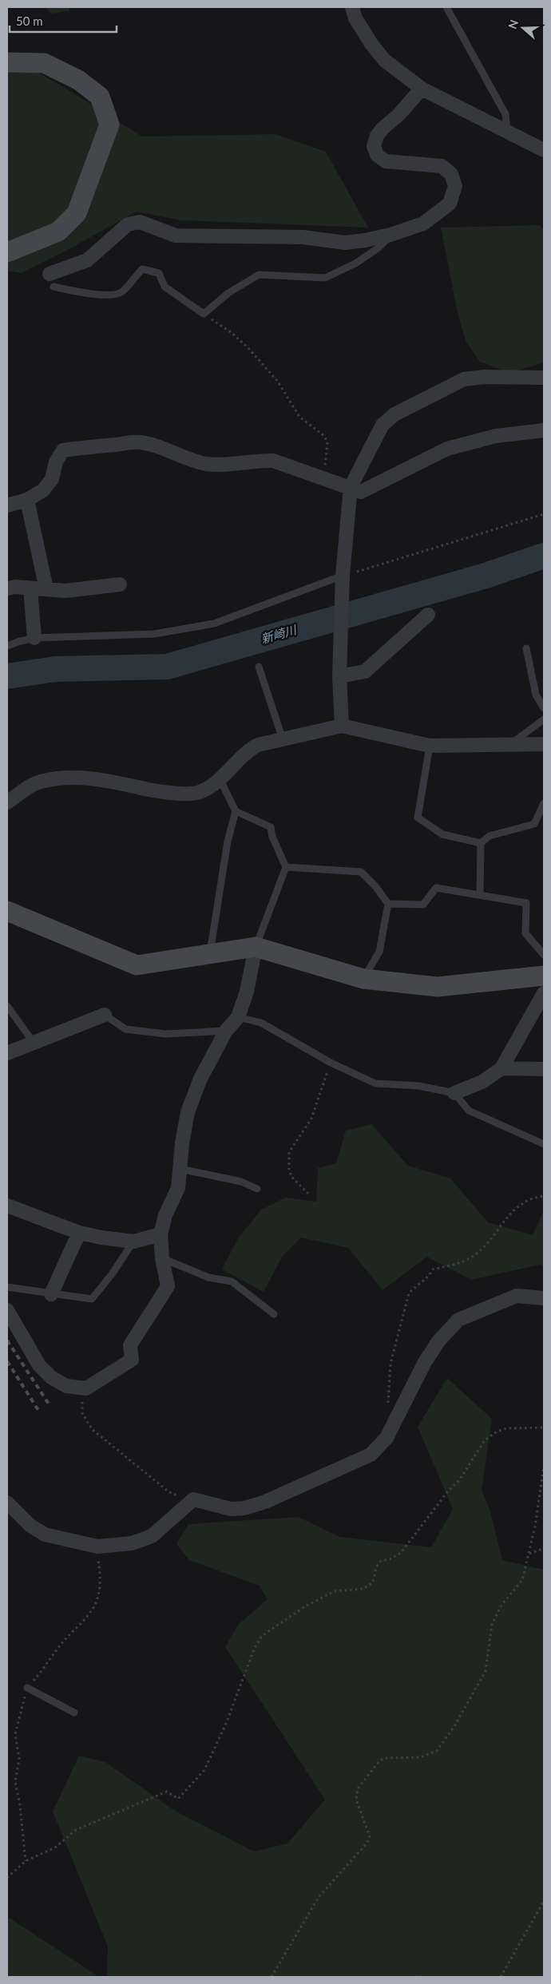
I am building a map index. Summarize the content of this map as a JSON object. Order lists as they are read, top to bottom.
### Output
{
  "water": ["新崎川"],
  "scale_bar": "50 m",
  "north": "left"
}
